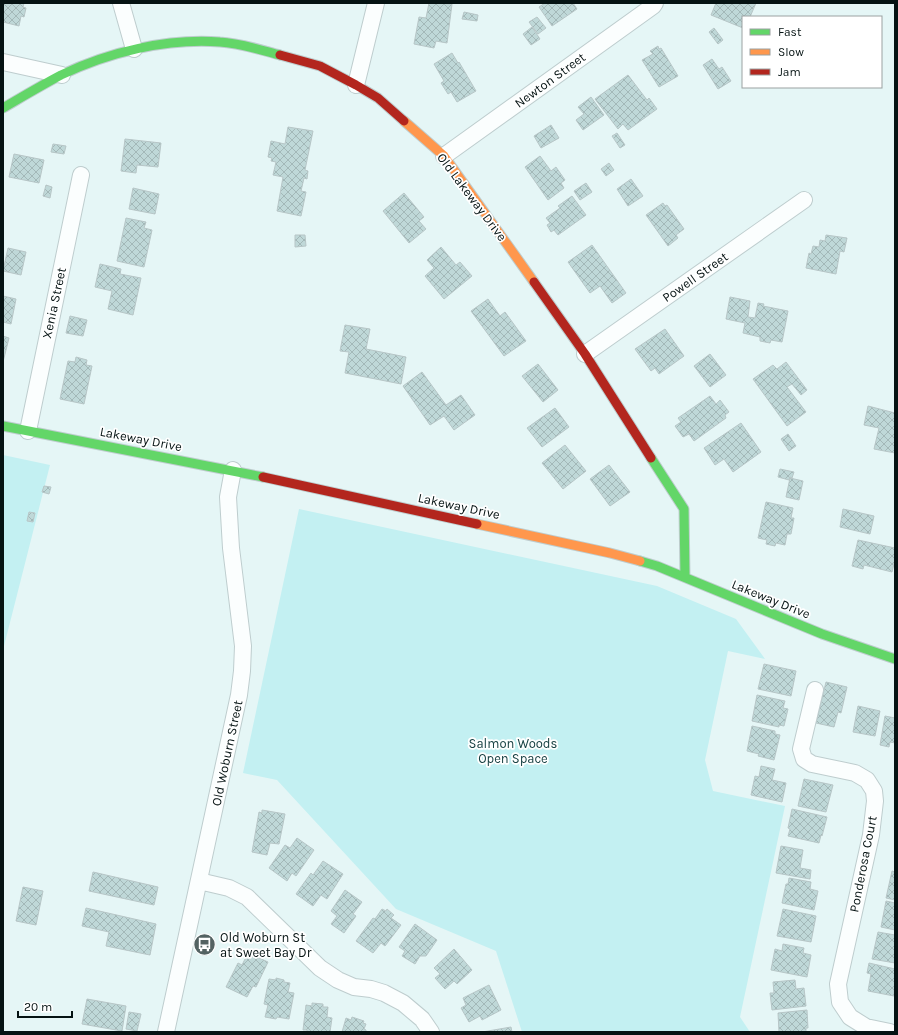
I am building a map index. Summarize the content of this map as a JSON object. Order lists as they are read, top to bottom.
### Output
{
  "streets": {
    "street": [
      "Newton Street",
      "Old Lakeway Drive",
      "Powell Street",
      "Xenia Street",
      "Lakeway Drive",
      "Old Woburn Street",
      "Ponderosa Court"
    ]
  },
  "crossings": [
    ["Newton Street", "Old Lakeway Drive"],
    ["Old Lakeway Drive", "Powell Street"],
    ["Old Lakeway Drive", "Lakeway Drive"],
    ["Xenia Street", "Lakeway Drive"],
    ["Lakeway Drive", "Old Woburn Street"]
  ],
  "parks": ["Salmon Woods Open Space"],
  "places": {
    "bus stop": ["Old Woburn St at Sweet Bay Dr"]
  },
  "legend": ["Fast", "Slow", "Jam"],
  "scale_bar": "20 m"
}
